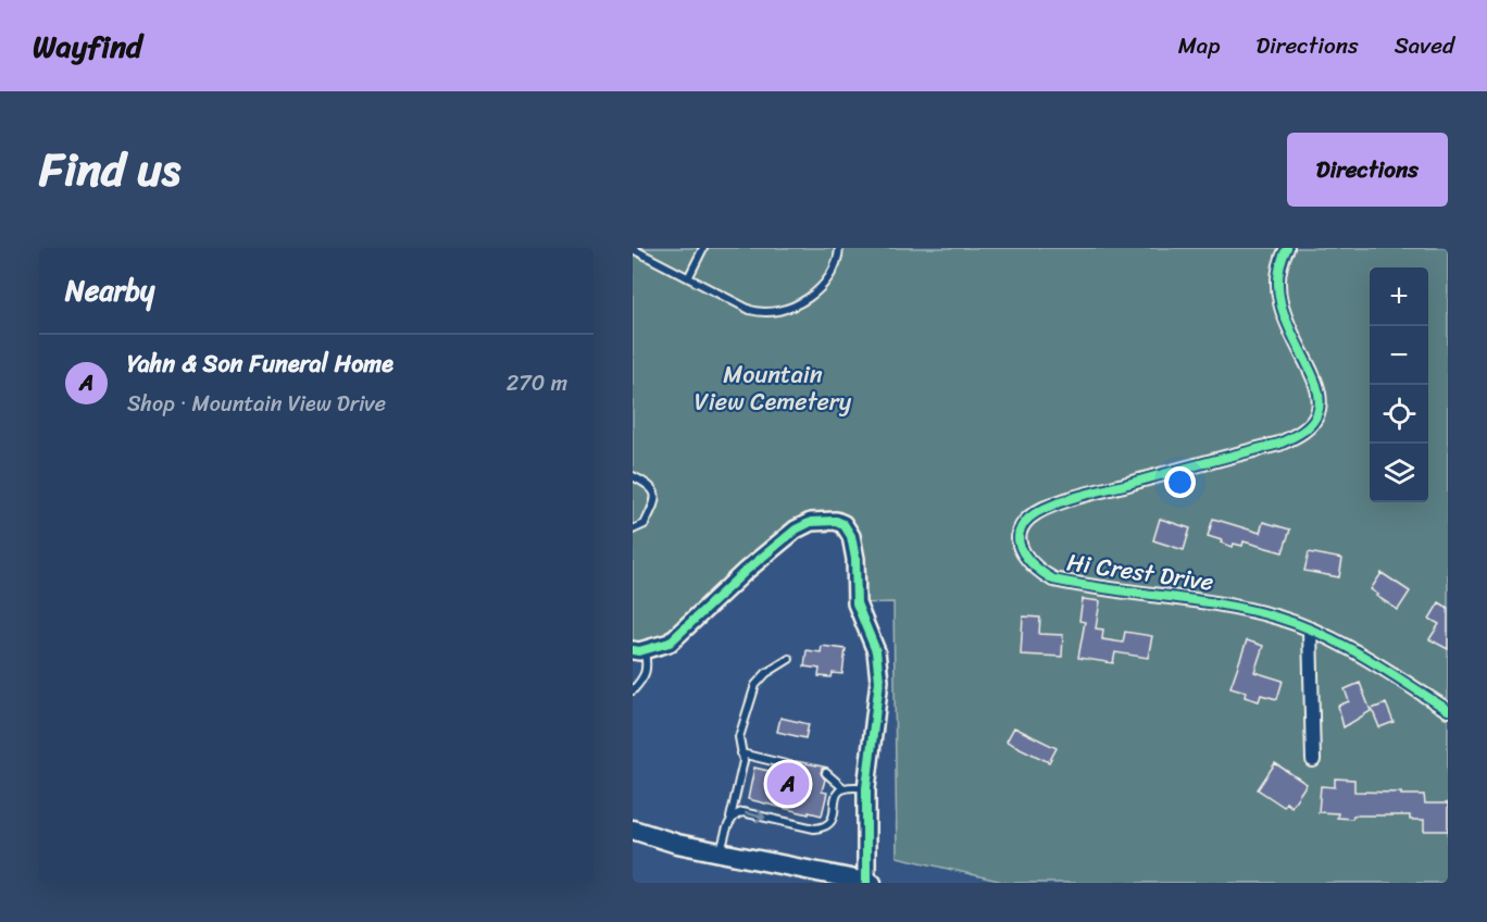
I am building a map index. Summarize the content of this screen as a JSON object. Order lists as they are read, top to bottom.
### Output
{
  "streets": {
    "street": ["Hi Crest Drive"]
  },
  "parks": ["Mountain View Cemetery"],
  "page": {
    "header": "Wayfind",
    "nav": ["Map", "Directions", "Saved"],
    "title": "Find us",
    "buttons": "Directions",
    "heading": "Nearby",
    "map_buttons": ["+", "−"],
    "list": [
      {
        "mark": "A",
        "name": "Yahn & Son Funeral Home",
        "note": "Shop · Mountain View Drive",
        "value": "270 m"
      }
    ],
    "pins": "A"
  }
}
